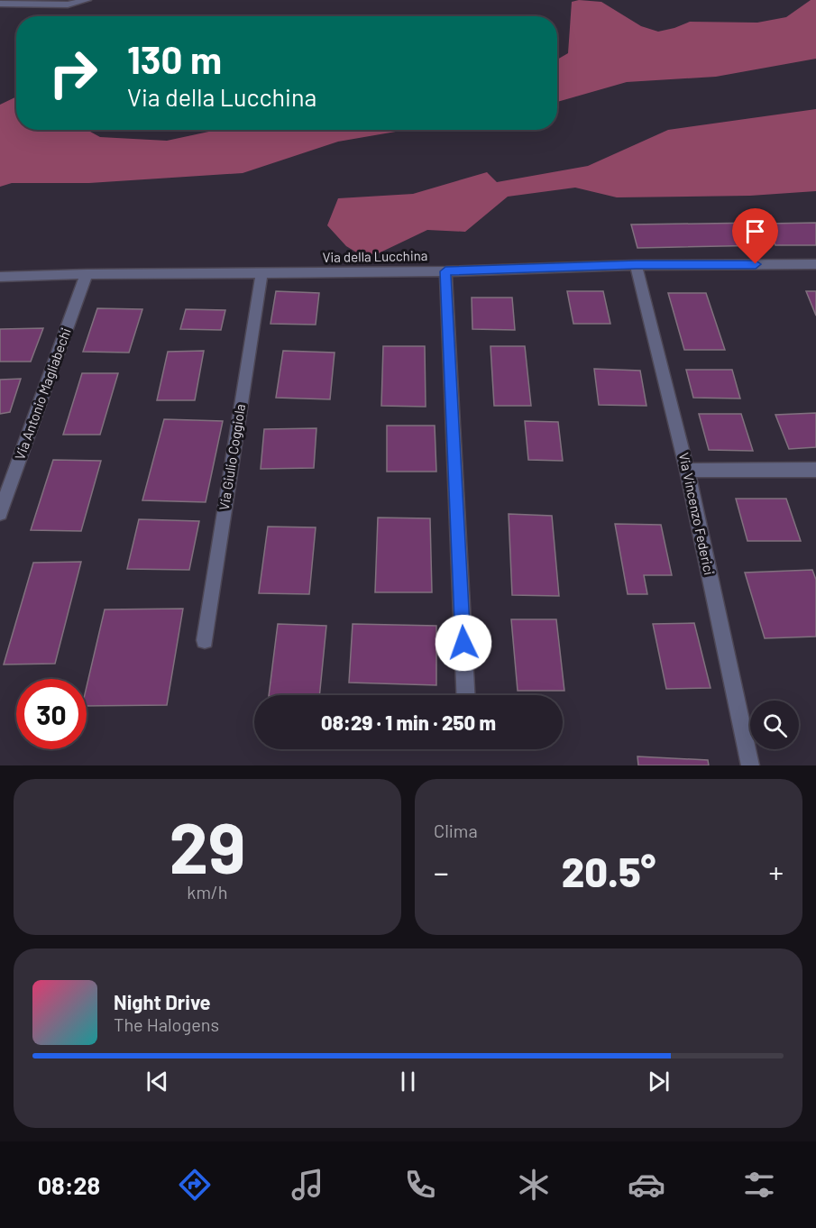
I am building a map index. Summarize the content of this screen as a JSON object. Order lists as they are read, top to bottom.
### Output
{
  "streets": {
    "street": [
      "Via della Lucchina",
      "Via Antonio Magliabechi",
      "Via Giulio Coggiola",
      "Via Vincenzo Federici"
    ]
  },
  "crossings": [
    ["Via della Lucchina", "Via Antonio Magliabechi"],
    ["Via della Lucchina", "Via Giulio Coggiola"],
    ["Via della Lucchina", "Via Vincenzo Federici"]
  ],
  "page": {
    "turn": ["130 m", "Via della Lucchina"],
    "limit": "30",
    "trip": "08:29 · 1 min · 250 m",
    "tile": [
      ["29", "km/h"],
      "Clima"
    ],
    "heat": ["−", "20.5°", "+"],
    "song": ["Night Drive", "The Halogens"],
    "tabs": "08:28"
  }
}
